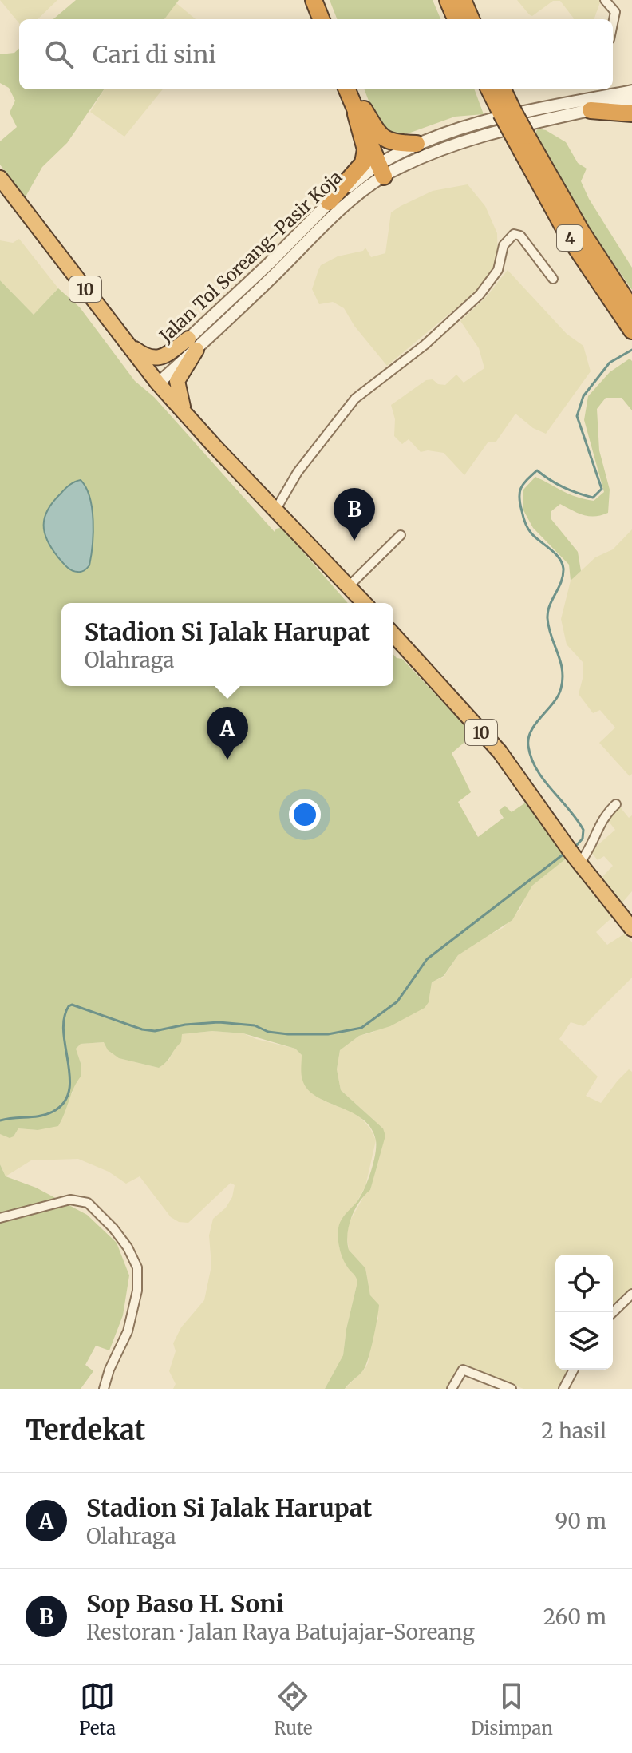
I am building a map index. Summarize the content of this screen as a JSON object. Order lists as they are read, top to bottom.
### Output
{
  "streets": {
    "highway": ["4", "10"],
    "street": ["Jalan Tol Soreang–Pasir Koja"]
  },
  "crossings": [
    ["Jalan Tol Soreang–Pasir Koja", "10"]
  ],
  "page": {
    "search": "Cari di sini",
    "pins": ["B", "A"],
    "popup": ["Stadion Si Jalak Harupat", "Olahraga"],
    "heading": ["Terdekat", "2 hasil"],
    "list": [
      {
        "mark": "A",
        "name": "Stadion Si Jalak Harupat",
        "note": "Olahraga",
        "value": "90 m"
      },
      {
        "mark": "B",
        "name": "Sop Baso H. Soni",
        "note": "Restoran · Jalan Raya Batujajar-Soreang",
        "value": "260 m"
      }
    ],
    "nav": ["Peta", "Rute", "Disimpan"]
  }
}
